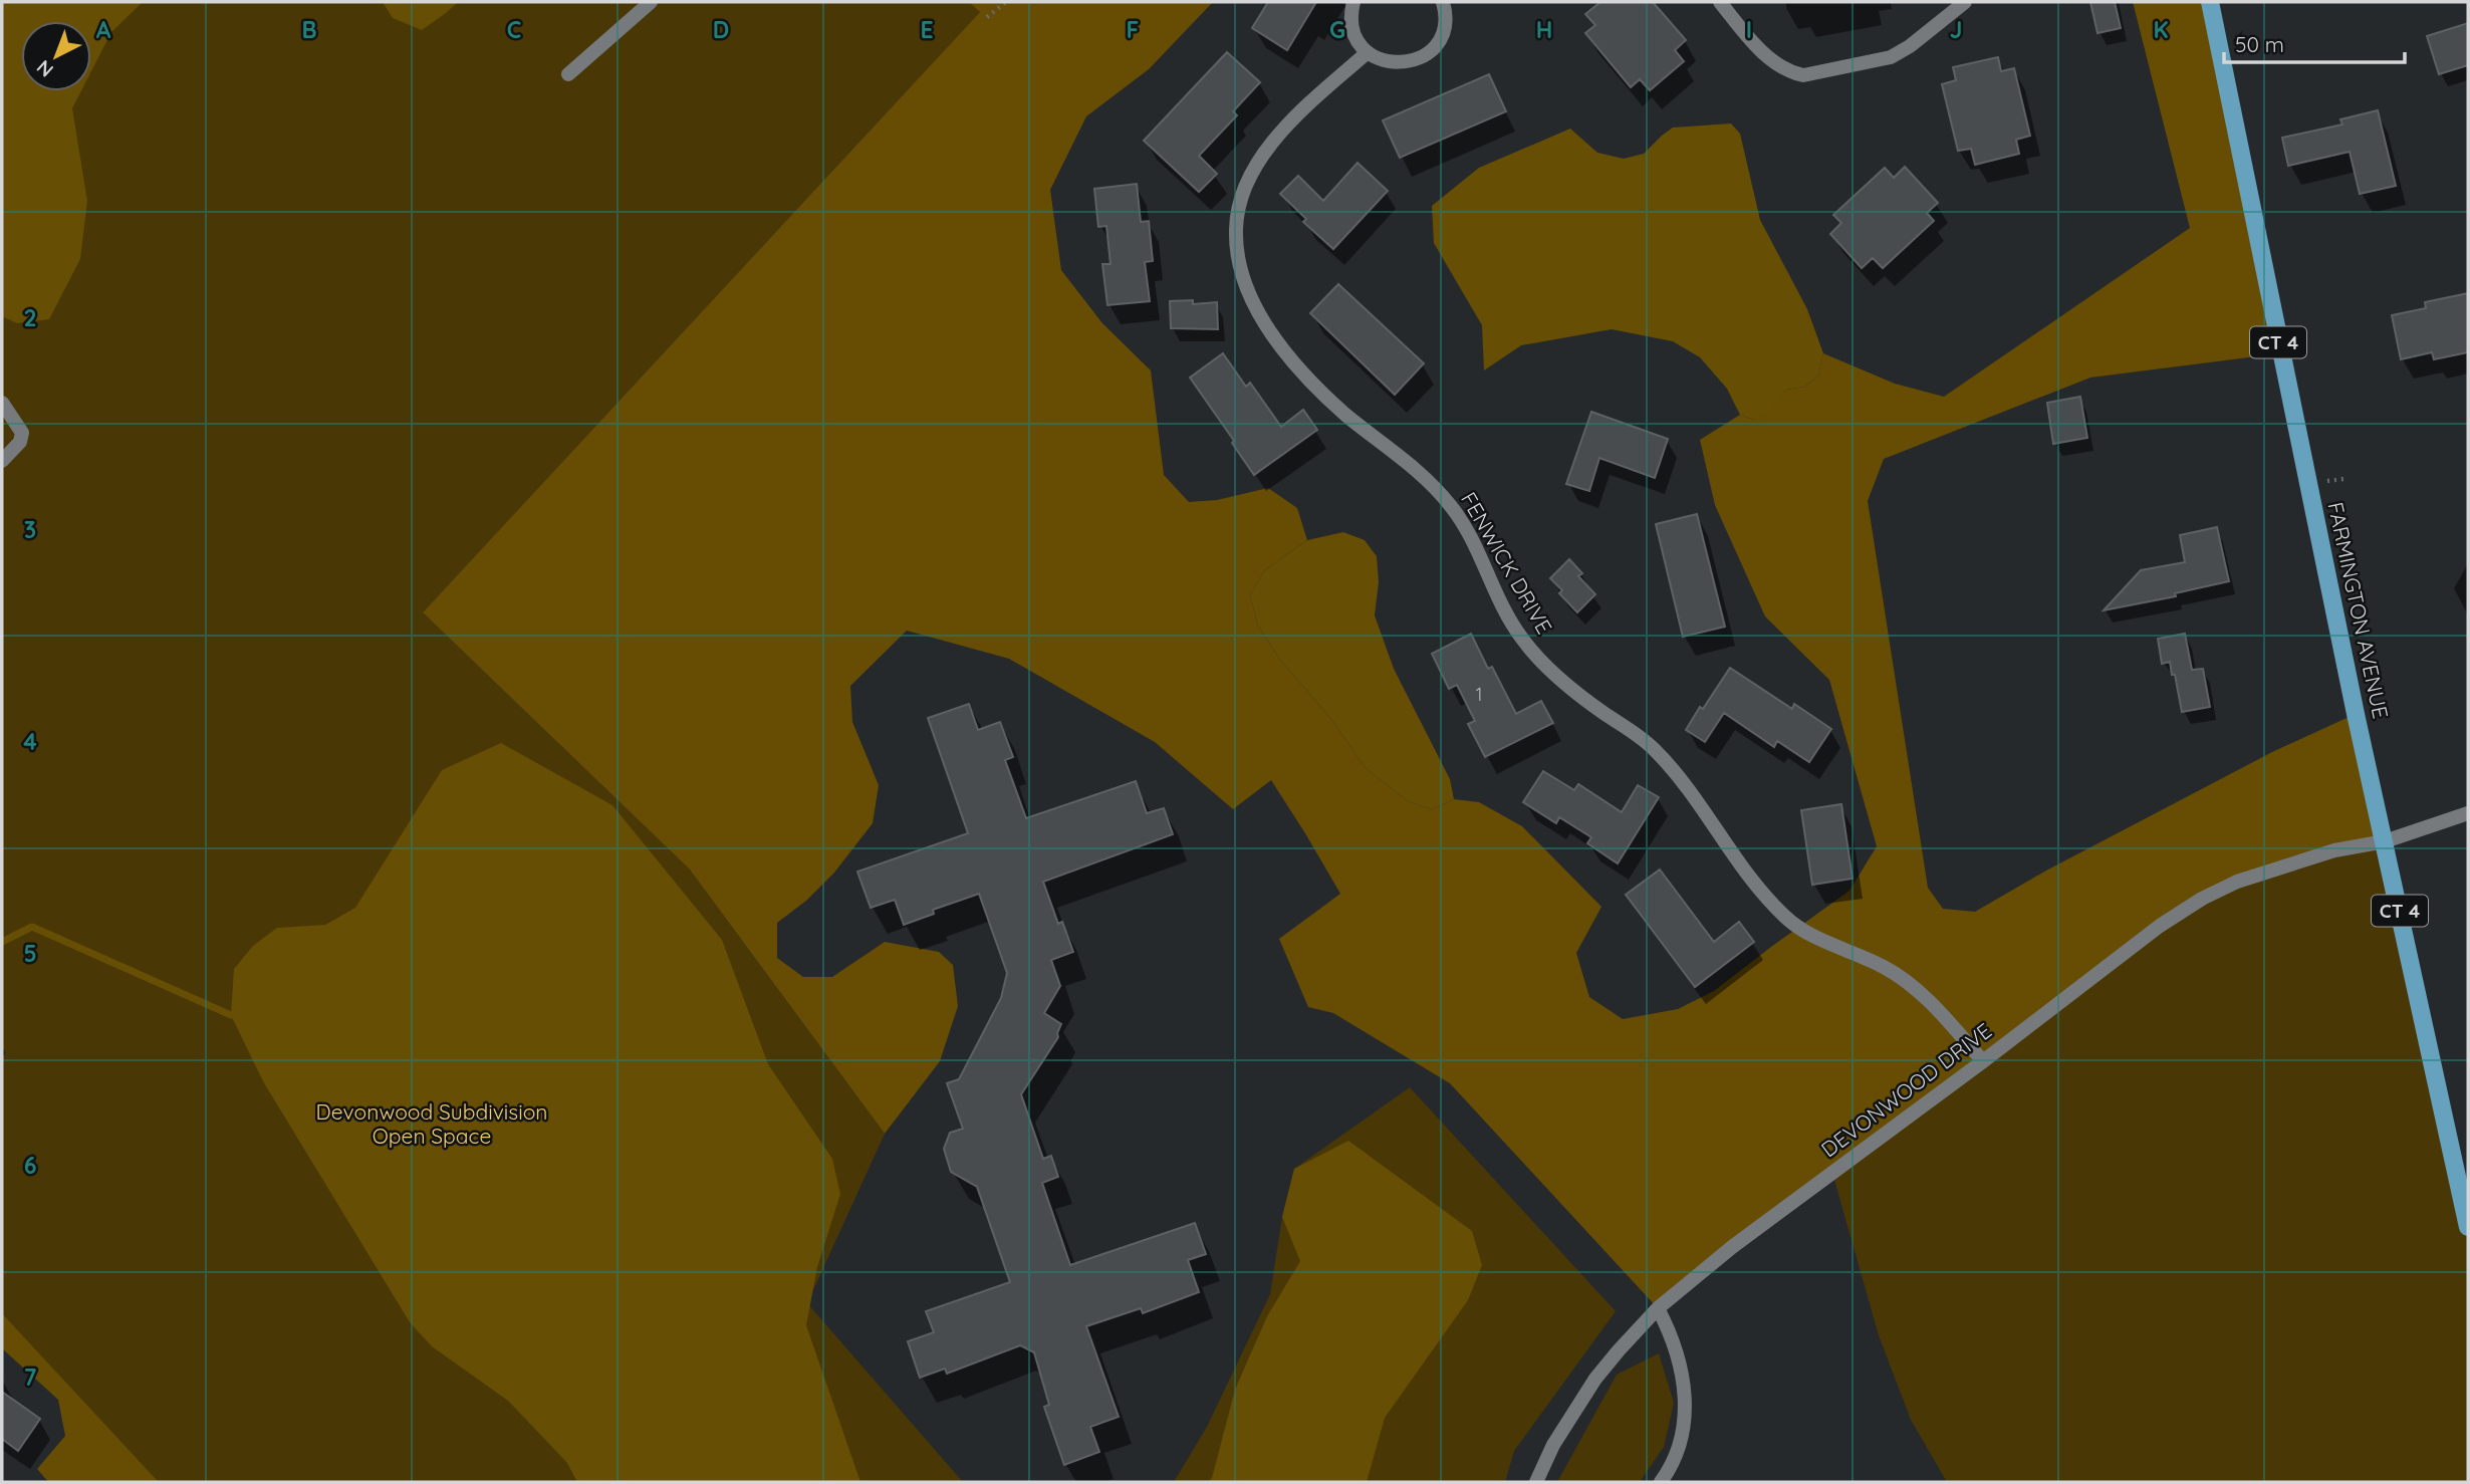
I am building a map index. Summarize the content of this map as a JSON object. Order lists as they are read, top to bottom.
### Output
{
  "streets": {
    "main road": ["CT 4", "FARMINGTON AVENUE"],
    "street": ["FENWICK DRIVE", "DEVONWOOD DRIVE"]
  },
  "crossings": [
    ["FENWICK DRIVE", "DEVONWOOD DRIVE"],
    ["FARMINGTON AVENUE", "DEVONWOOD DRIVE"]
  ],
  "parks": ["Devonwood Subdivision Open Space"],
  "house_numbers": ["1"],
  "scale_bar": "50 m",
  "north": "bottom left",
  "grid": {
    "columns": [
      "A",
      "B",
      "C",
      "D",
      "E",
      "F",
      "G",
      "H",
      "I",
      "J",
      "K"
    ],
    "rows": [
      "2",
      "3",
      "4",
      "5",
      "6",
      "7"
    ]
  }
}
